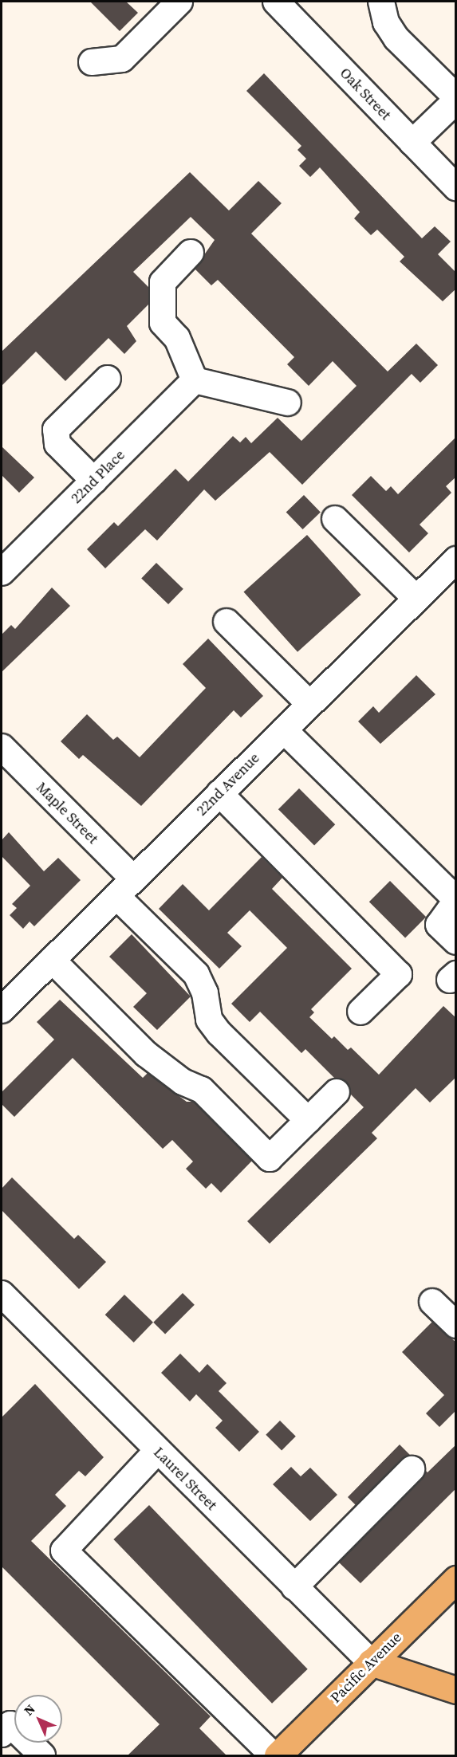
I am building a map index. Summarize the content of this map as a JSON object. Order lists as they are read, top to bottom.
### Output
{
  "streets": {
    "main road": ["Pacific Avenue"],
    "street": [
      "Oak Street",
      "22nd Place",
      "22nd Avenue",
      "Maple Street",
      "Laurel Street"
    ]
  },
  "crossings": [
    ["22nd Avenue", "Maple Street"],
    ["Laurel Street", "Pacific Avenue"]
  ],
  "north": "top left"
}
